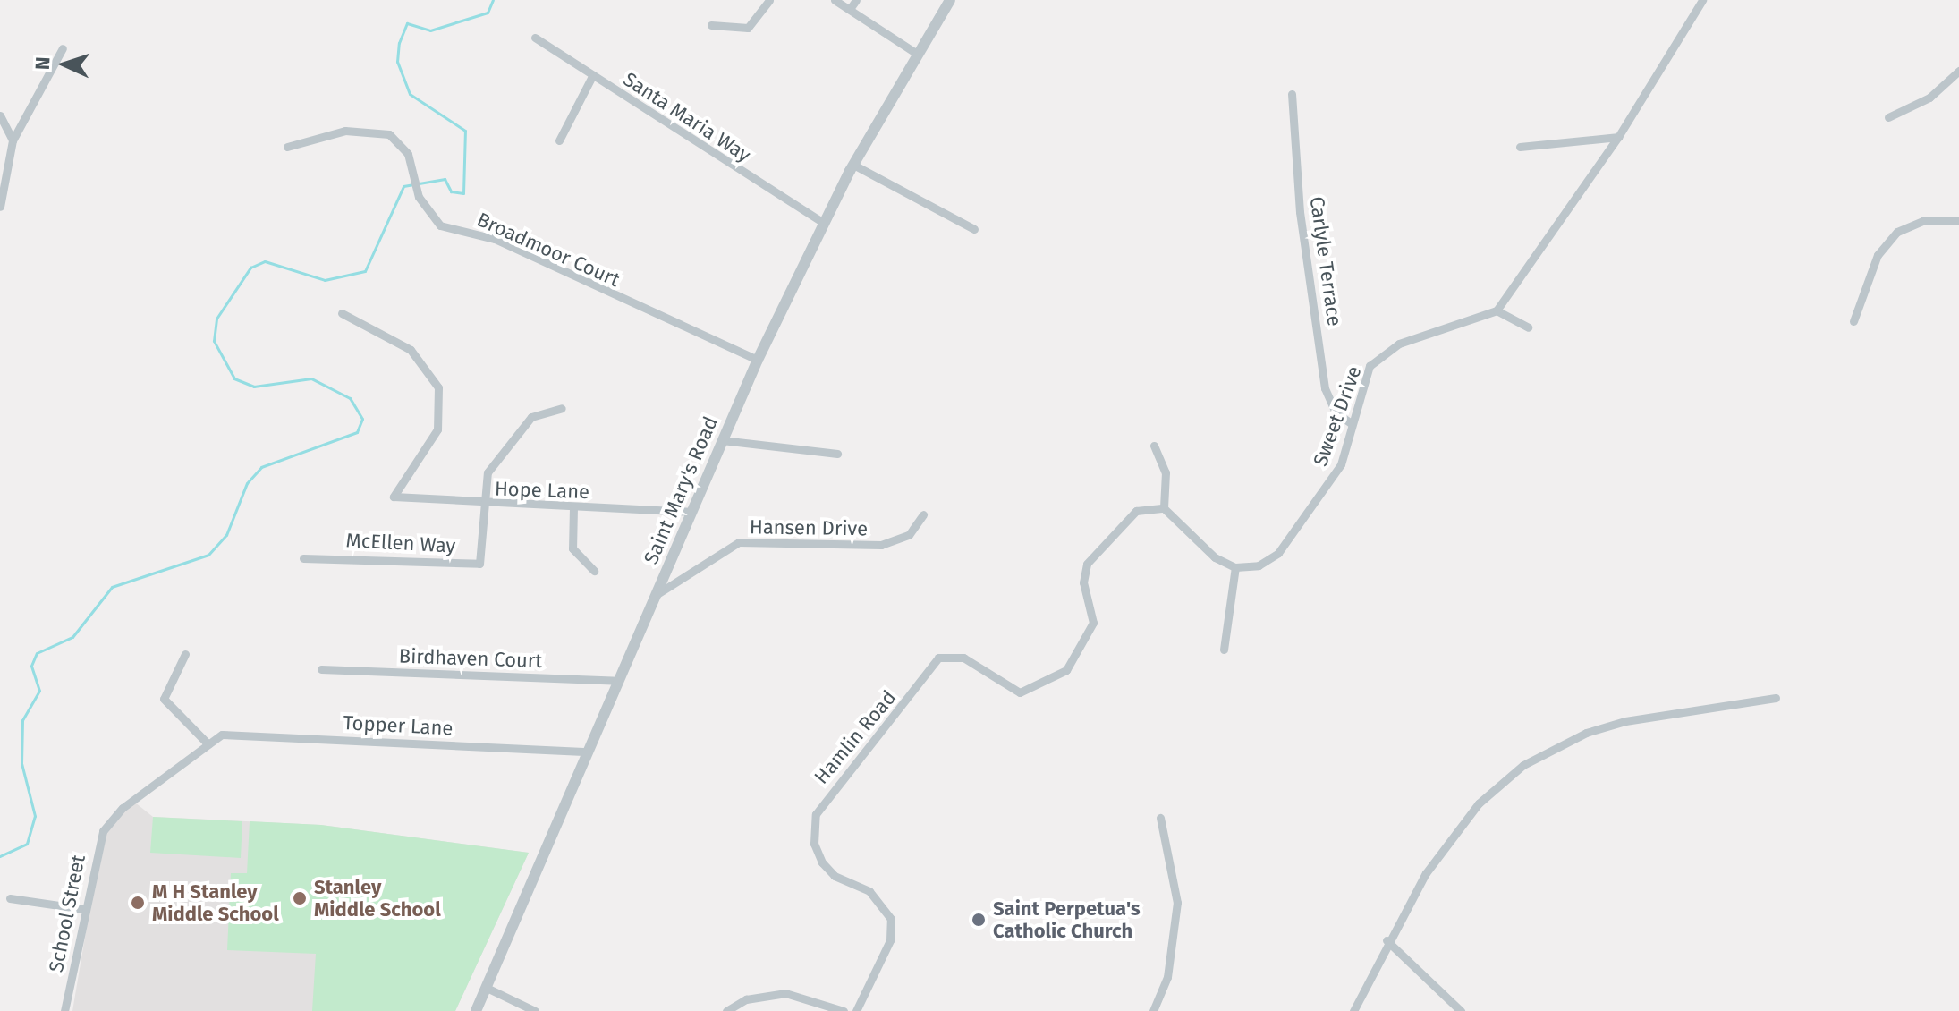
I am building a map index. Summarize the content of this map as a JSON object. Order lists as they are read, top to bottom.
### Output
{
  "streets": {
    "street": [
      "Santa Maria Way",
      "Broadmoor Court",
      "Carlyle Terrace",
      "Sweet Drive",
      "Hope Lane",
      "Saint Mary's Road",
      "Hansen Drive",
      "McEllen Way",
      "Birdhaven Court",
      "Topper Lane",
      "Hamlin Road",
      "School Street"
    ]
  },
  "crossings": [
    ["Santa Maria Way", "Saint Mary's Road"],
    ["Broadmoor Court", "Saint Mary's Road"],
    ["Carlyle Terrace", "Sweet Drive"],
    ["Hope Lane", "Saint Mary's Road"],
    ["Hope Lane", "McEllen Way"],
    ["Saint Mary's Road", "Hansen Drive"],
    ["Saint Mary's Road", "Birdhaven Court"],
    ["Saint Mary's Road", "Topper Lane"],
    ["Topper Lane", "School Street"]
  ],
  "places": ["Stanley Middle School", "M H Stanley Middle School", "Saint Perpetua's Catholic Church"],
  "north": "left"
}
